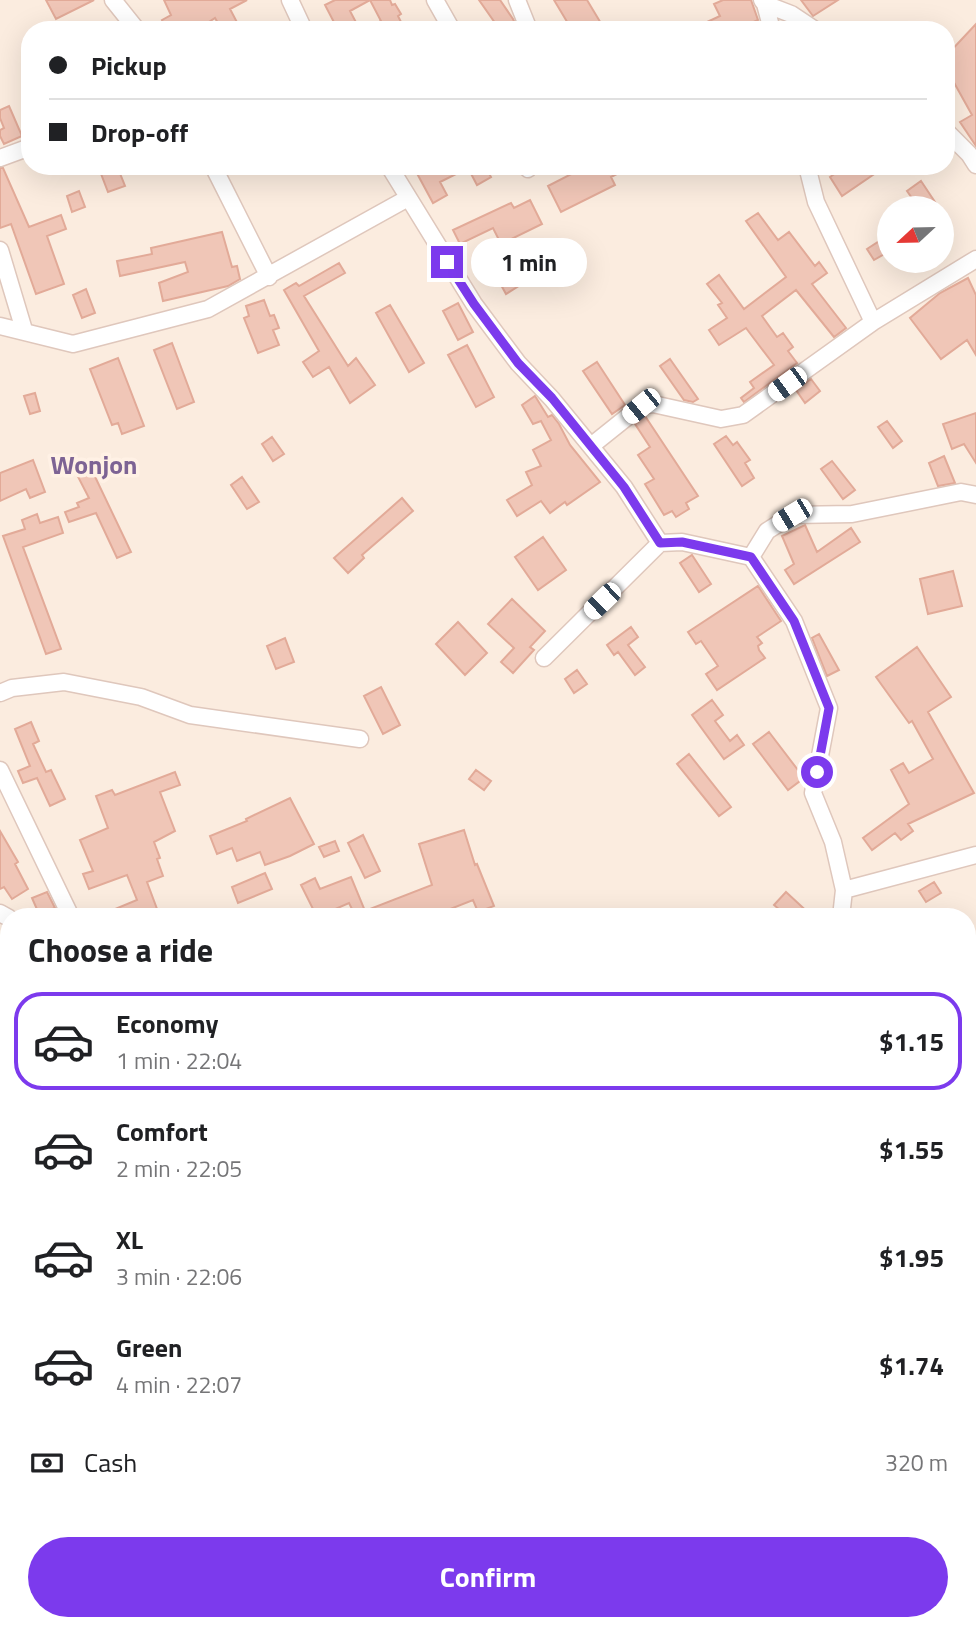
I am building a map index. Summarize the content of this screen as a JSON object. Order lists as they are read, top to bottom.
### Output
{
  "districts": ["Wonjon"],
  "north": "left",
  "page": {
    "banner": ["Pickup", "Drop-off"],
    "bubble": "1 min",
    "heading": "Choose a ride",
    "list": [
      {
        "name": "Economy",
        "note": "1 min · 22:04",
        "value": "$1.15"
      },
      {
        "name": "Comfort",
        "note": "2 min · 22:05",
        "value": "$1.55"
      },
      {
        "name": "XL",
        "note": "3 min · 22:06",
        "value": "$1.95"
      },
      {
        "name": "Green",
        "note": "4 min · 22:07",
        "value": "$1.74"
      }
    ],
    "pay": ["Cash", "320 m"],
    "buttons": "Confirm"
  }
}
